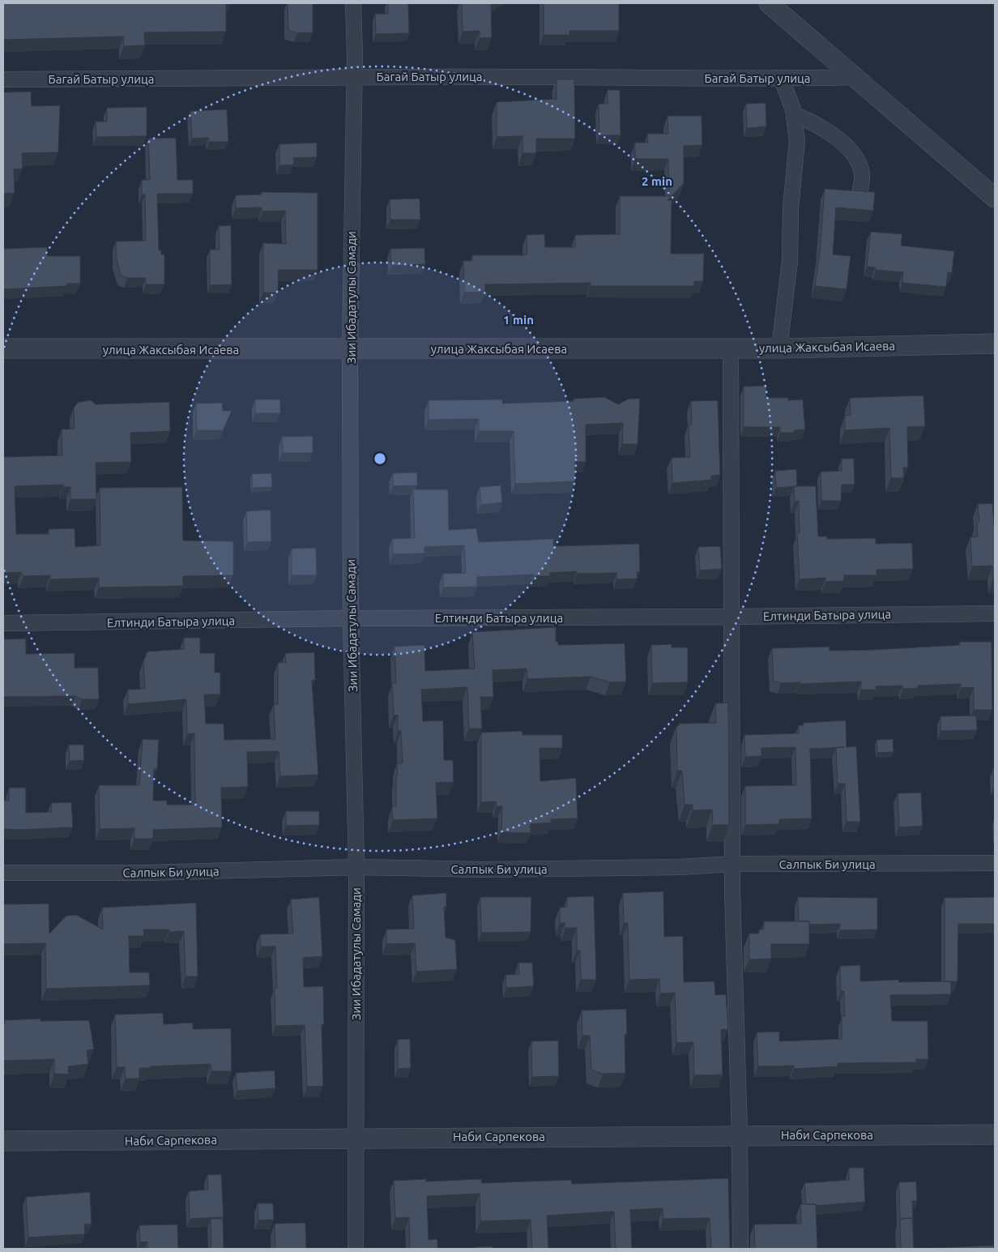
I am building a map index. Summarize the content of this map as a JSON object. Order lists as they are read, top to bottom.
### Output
{
  "streets": {
    "street": [
      "Багай Батыр улица",
      "Зии Ибадатулы Самади",
      "улица Жаксыбая Исаева",
      "Елтинди Батыра улица",
      "Салпык Би улица",
      "Наби Сарпекова"
    ]
  },
  "crossings": [
    ["Багай Батыр улица", "Зии Ибадатулы Самади"],
    ["Зии Ибадатулы Самади", "улица Жаксыбая Исаева"],
    ["Зии Ибадатулы Самади", "Елтинди Батыра улица"],
    ["Зии Ибадатулы Самади", "Салпык Би улица"],
    ["Зии Ибадатулы Самади", "Наби Сарпекова"]
  ],
  "rings": ["2 min", "1 min"]
}
